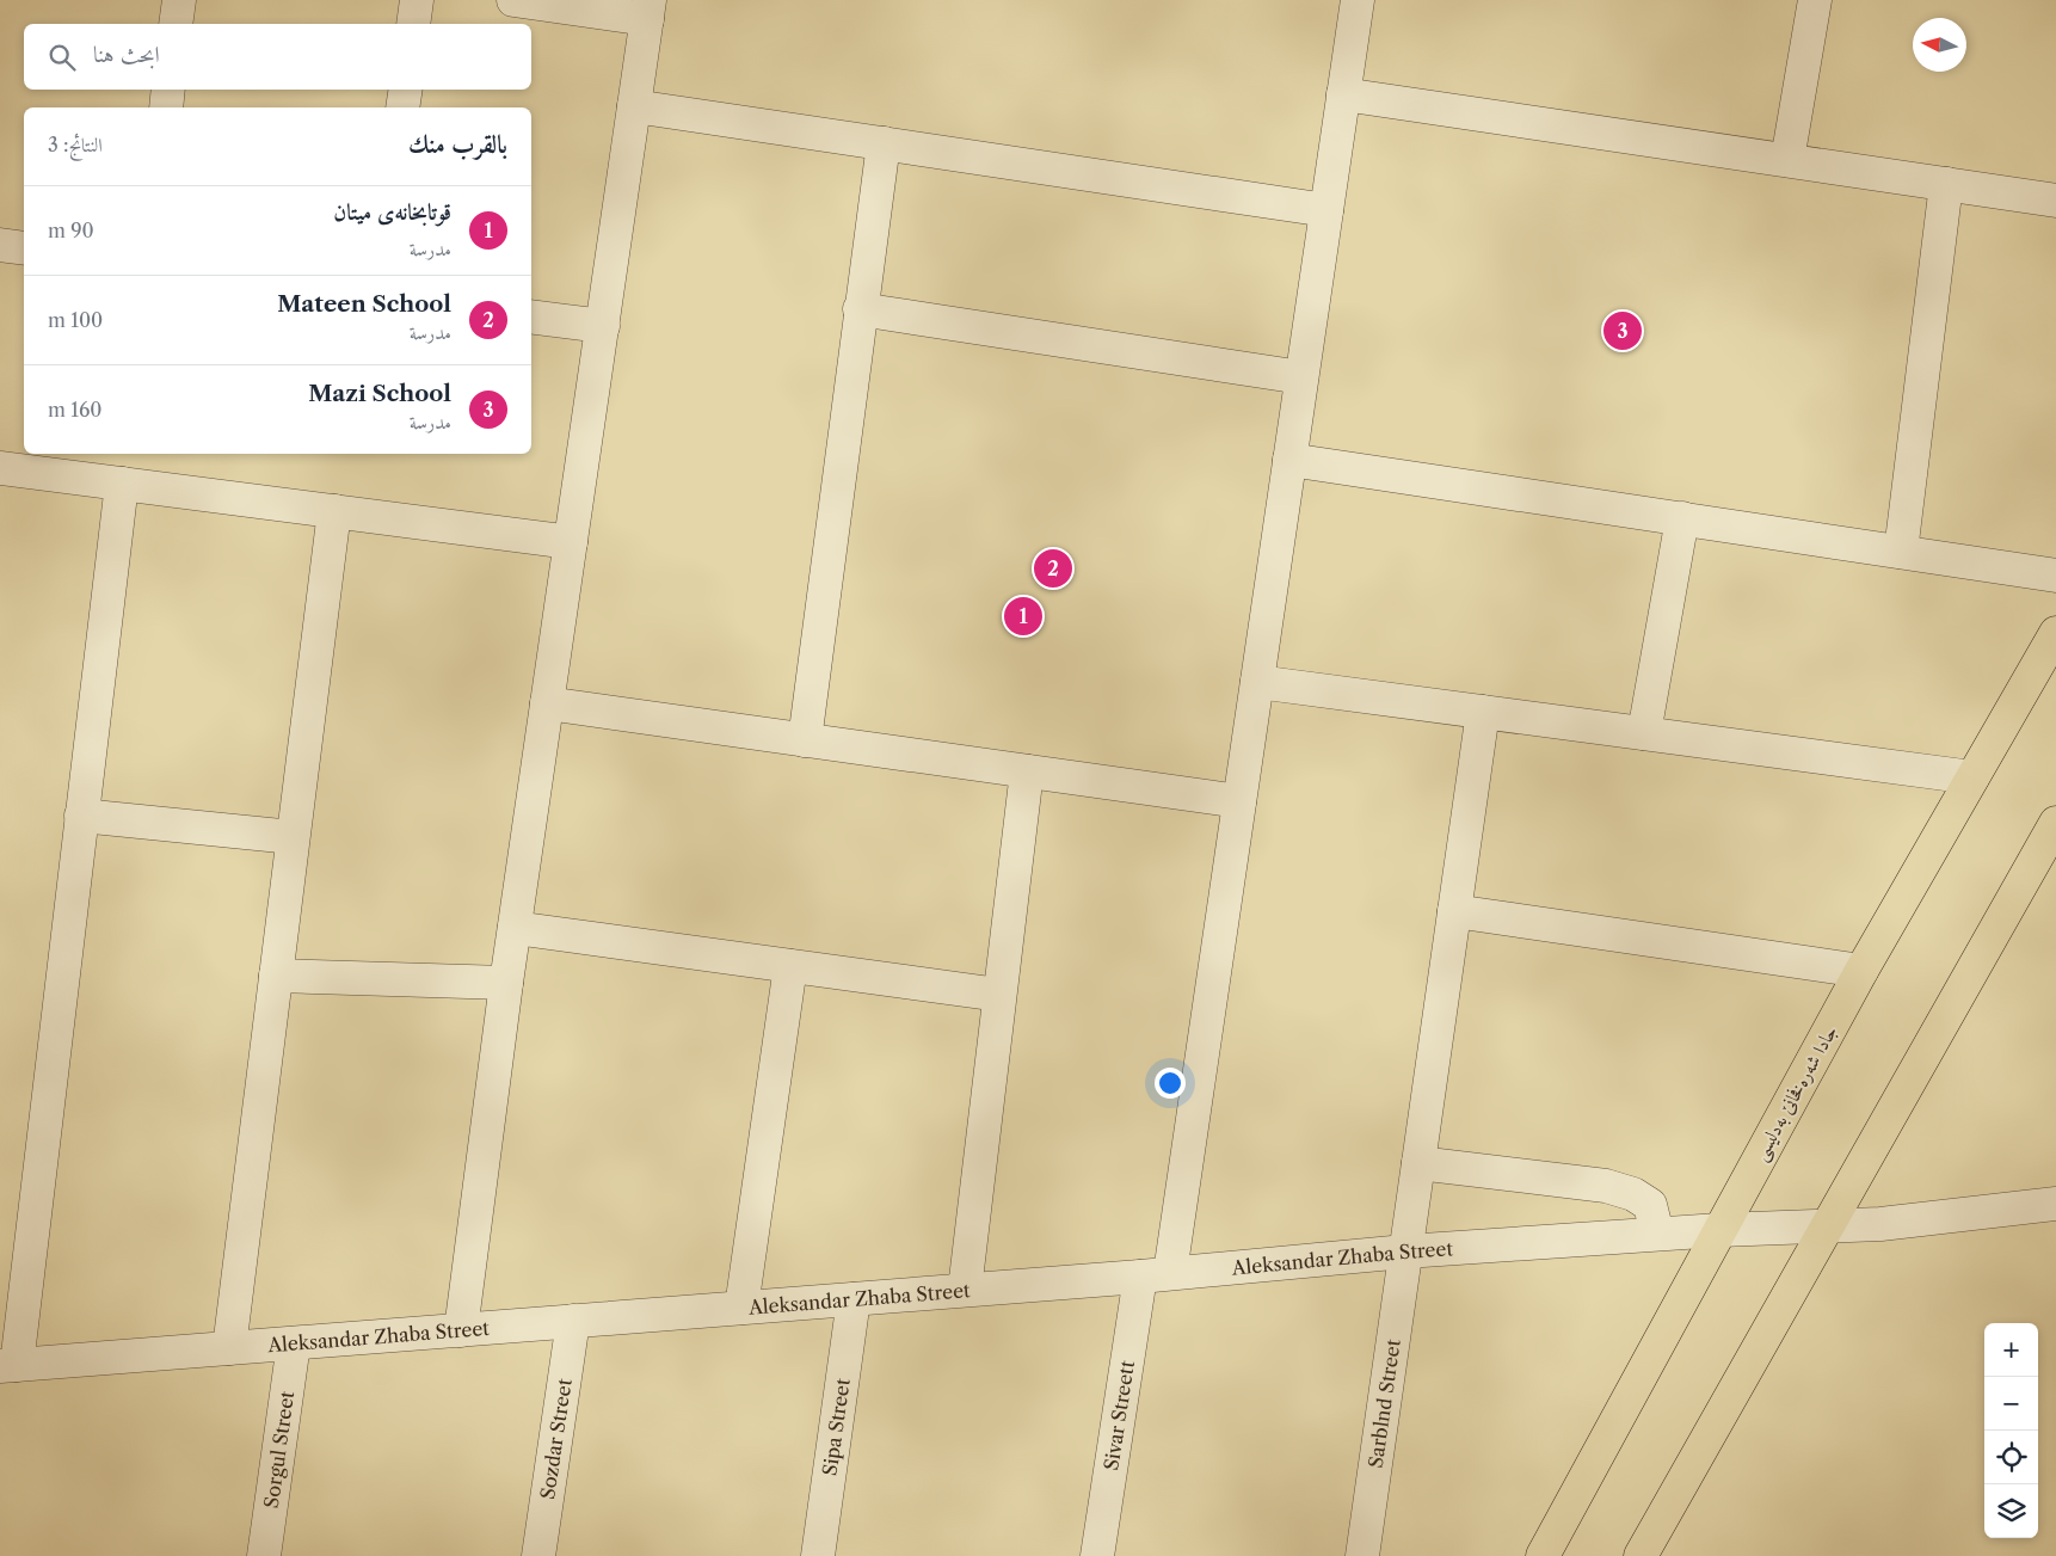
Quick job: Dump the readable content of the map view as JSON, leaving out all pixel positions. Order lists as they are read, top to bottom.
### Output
{
  "streets": {
    "main road": ["جادا شەرەفخانێ بەدلیسی"],
    "street": [
      "Aleksandar Zhaba Street",
      "Sarblnd Street",
      "Sivar Streett",
      "Sipa Street",
      "Sozdar Street",
      "Sorgul Street"
    ]
  },
  "crossings": [
    ["جادا شەرەفخانێ بەدلیسی", "Aleksandar Zhaba Street"],
    ["Aleksandar Zhaba Street", "Sarblnd Street"],
    ["Aleksandar Zhaba Street", "Sivar Streett"],
    ["Aleksandar Zhaba Street", "Sipa Street"],
    ["Aleksandar Zhaba Street", "Sozdar Street"],
    ["Aleksandar Zhaba Street", "Sorgul Street"]
  ],
  "north": "left",
  "page": {
    "search": "ابحث هنا",
    "heading": ["بالقرب منك", "النتائج: 3"],
    "list": [
      {
        "mark": "1",
        "name": "قوتابخانەی میتان",
        "note": "مدرسة",
        "value": "90 m"
      },
      {
        "mark": "2",
        "name": "Mateen School",
        "note": "مدرسة",
        "value": "100 m"
      },
      {
        "mark": "3",
        "name": "Mazi School",
        "note": "مدرسة",
        "value": "160 m"
      }
    ],
    "pins": ["3", "2", "1"],
    "map_buttons": ["+", "−"]
  }
}
